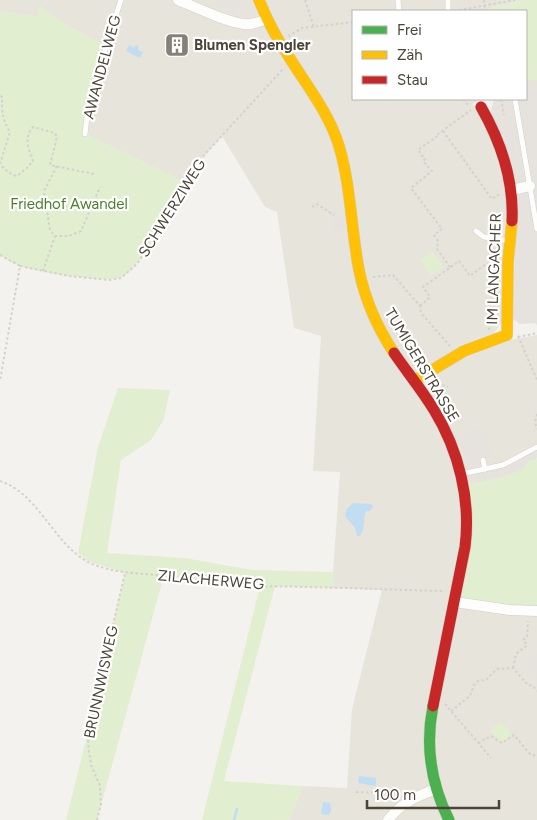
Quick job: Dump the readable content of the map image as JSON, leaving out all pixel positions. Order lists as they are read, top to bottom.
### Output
{
  "streets": {
    "street": ["IM LANGACHER", "TUMIGERSTRASSE"],
    "lane": ["AWANDELWEG"],
    "path": ["SCHWERZIWEG", "ZILACHERWEG", "BRUNNWISWEG"]
  },
  "crossings": [
    ["SCHWERZIWEG", "TUMIGERSTRASSE"],
    ["IM LANGACHER", "TUMIGERSTRASSE"],
    ["TUMIGERSTRASSE", "ZILACHERWEG"],
    ["ZILACHERWEG", "BRUNNWISWEG"]
  ],
  "parks": ["Friedhof Awandel"],
  "places": {
    "building": ["Blumen Spengler"]
  },
  "legend": ["Frei", "Zäh", "Stau"],
  "scale_bar": "100 m"
}
